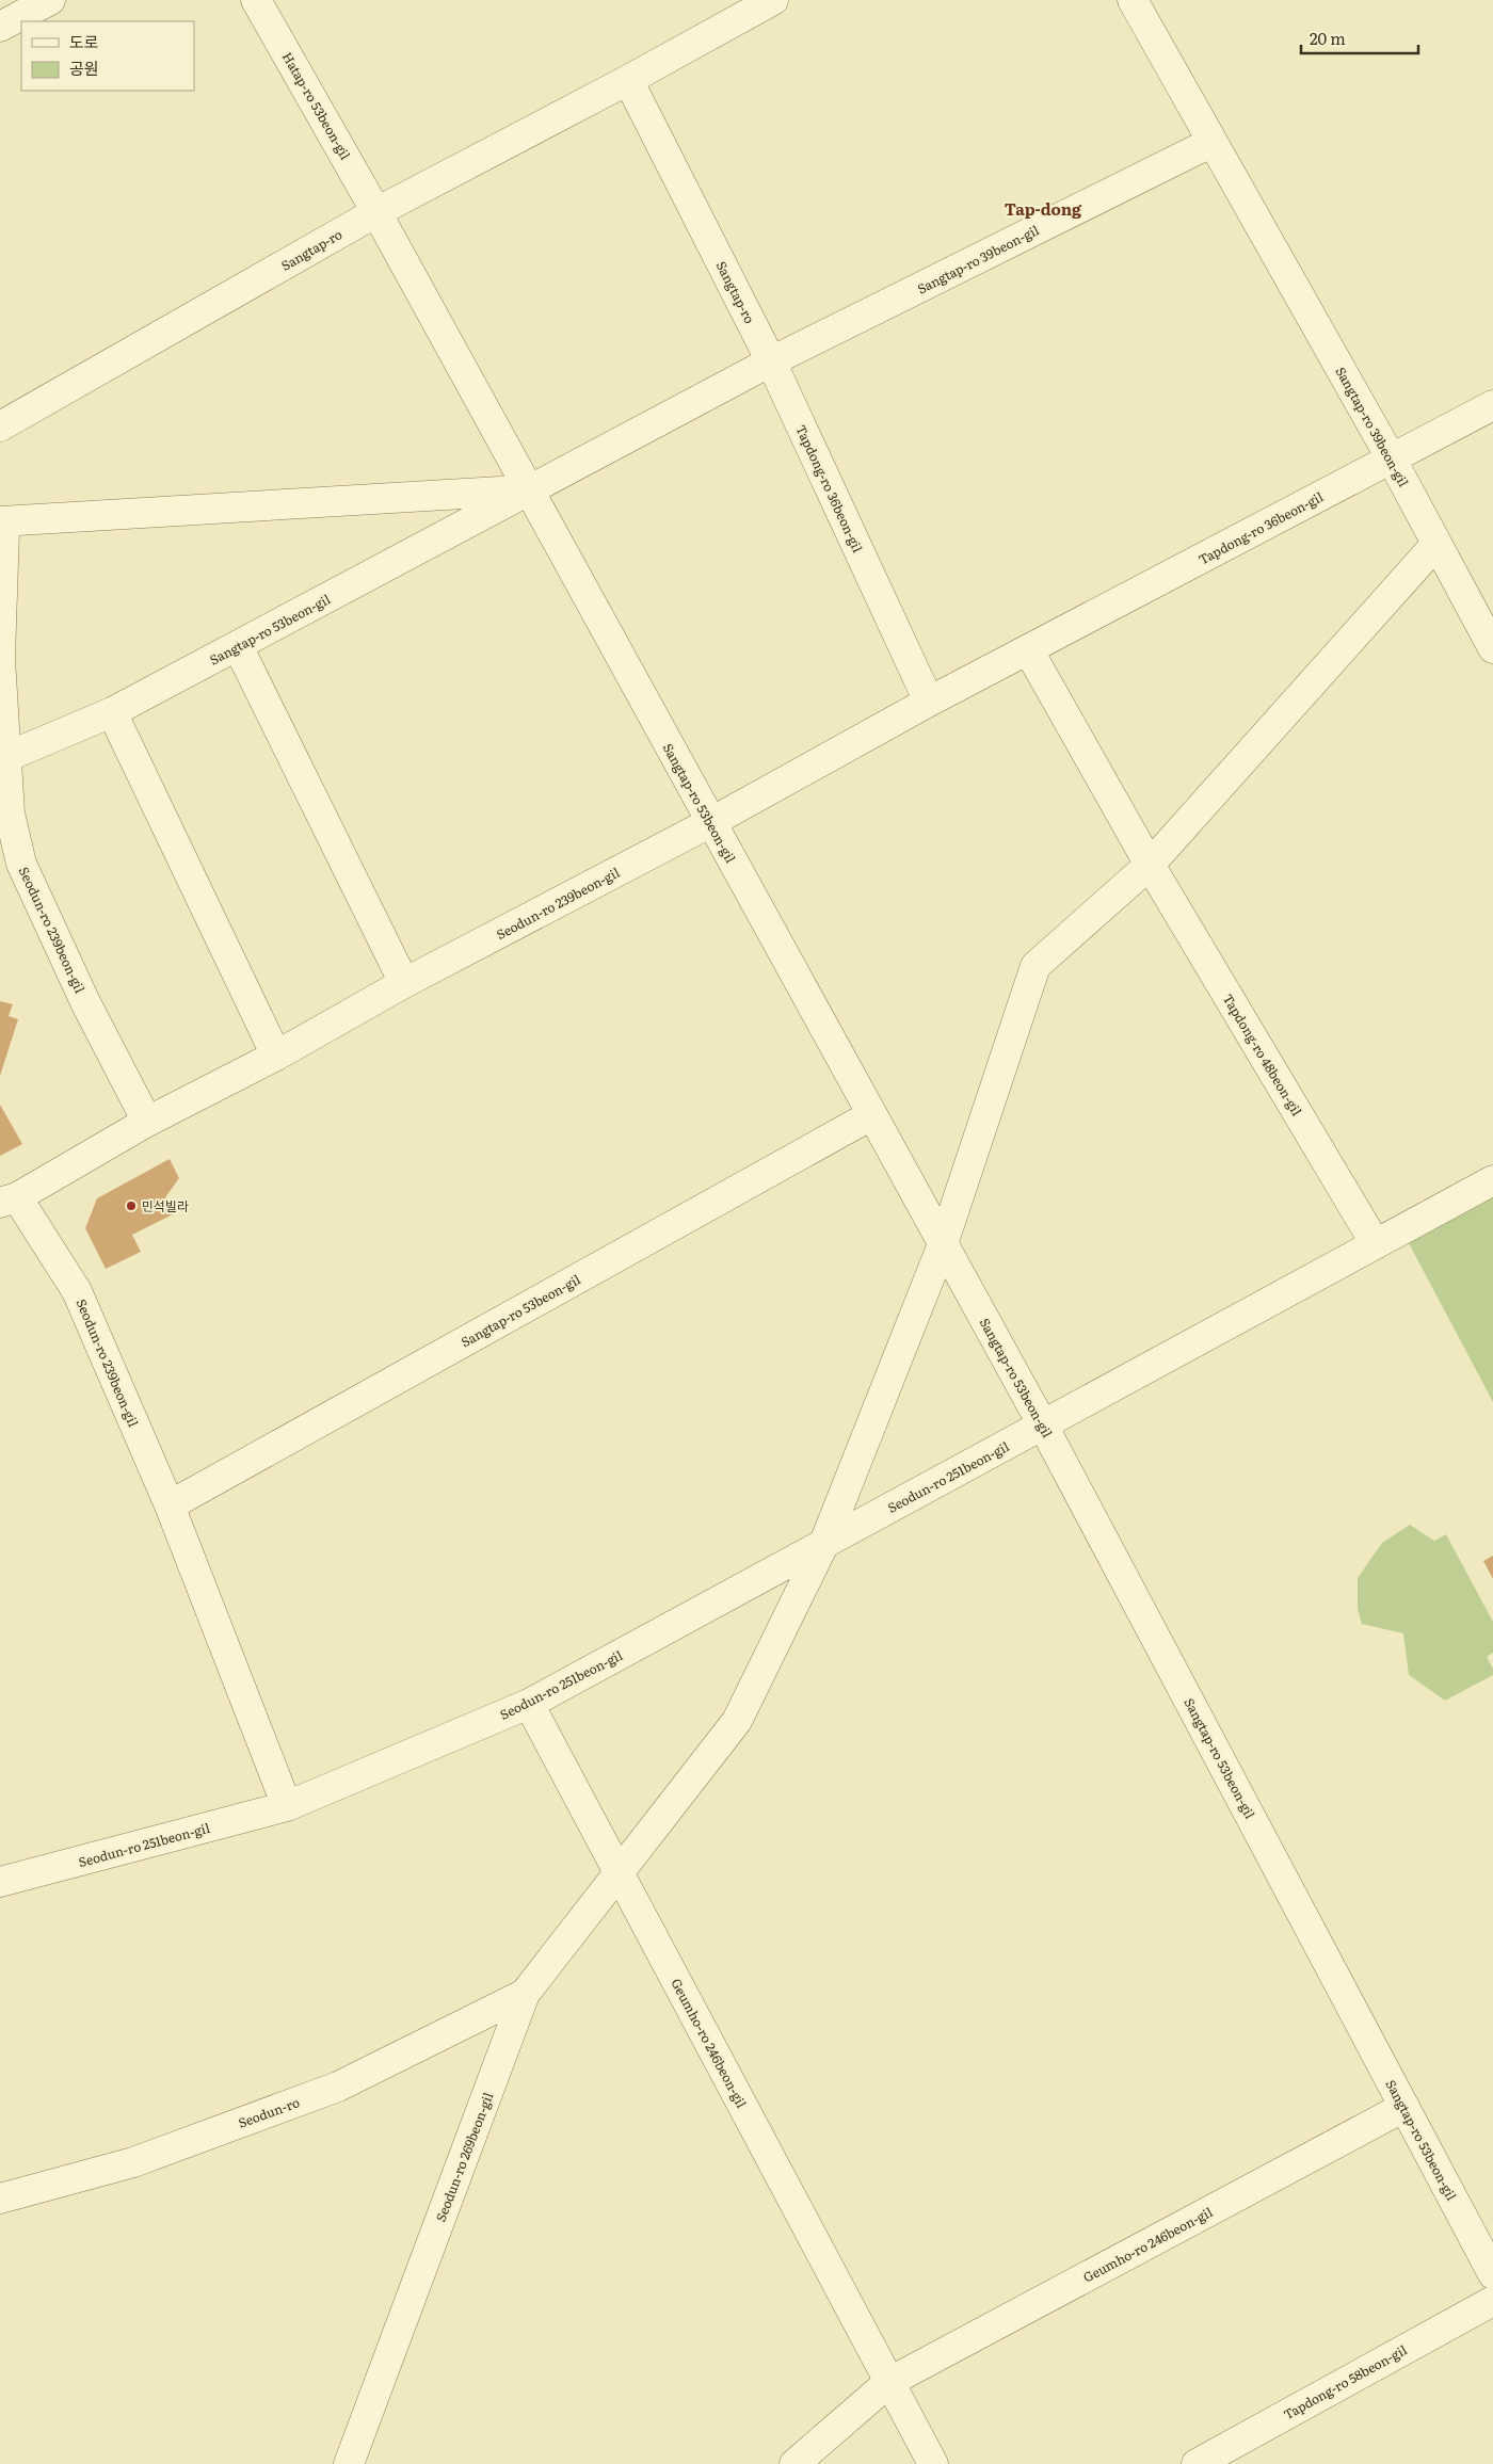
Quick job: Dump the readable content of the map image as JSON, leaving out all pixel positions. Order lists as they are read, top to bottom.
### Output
{
  "streets": {
    "street": [
      "Hatap-ro 53beon-gil",
      "Sangtap-ro",
      "Sangtap-ro 39beon-gil",
      "Tapdong-ro 36beon-gil",
      "Sangtap-ro 53beon-gil",
      "Seodun-ro 239beon-gil",
      "Tapdong-ro 48beon-gil",
      "Seodun-ro 251beon-gil",
      "Geumho-ro 246beon-gil",
      "Seodun-ro",
      "Seodun-ro 269beon-gil",
      "Tapdong-ro 58beon-gil"
    ]
  },
  "crossings": [
    ["Hatap-ro 53beon-gil", "Sangtap-ro"],
    ["Hatap-ro 53beon-gil", "Sangtap-ro 53beon-gil"],
    ["Sangtap-ro", "Sangtap-ro 39beon-gil"],
    ["Sangtap-ro", "Tapdong-ro 36beon-gil"],
    ["Sangtap-ro", "Sangtap-ro 53beon-gil"],
    ["Sangtap-ro 39beon-gil", "Tapdong-ro 36beon-gil"],
    ["Sangtap-ro 39beon-gil", "Sangtap-ro 53beon-gil"],
    ["Tapdong-ro 36beon-gil", "Sangtap-ro 53beon-gil"],
    ["Tapdong-ro 36beon-gil", "Seodun-ro 239beon-gil"],
    ["Sangtap-ro 53beon-gil", "Seodun-ro 239beon-gil"],
    ["Sangtap-ro 53beon-gil", "Seodun-ro 251beon-gil"],
    ["Sangtap-ro 53beon-gil", "Geumho-ro 246beon-gil"],
    ["Seodun-ro 251beon-gil", "Geumho-ro 246beon-gil"],
    ["Geumho-ro 246beon-gil", "Seodun-ro 269beon-gil"],
    ["Seodun-ro", "Seodun-ro 269beon-gil"]
  ],
  "districts": ["Tap-dong"],
  "places": ["민석빌라"],
  "legend": ["도로", "공원"],
  "scale_bar": "20 m"
}
